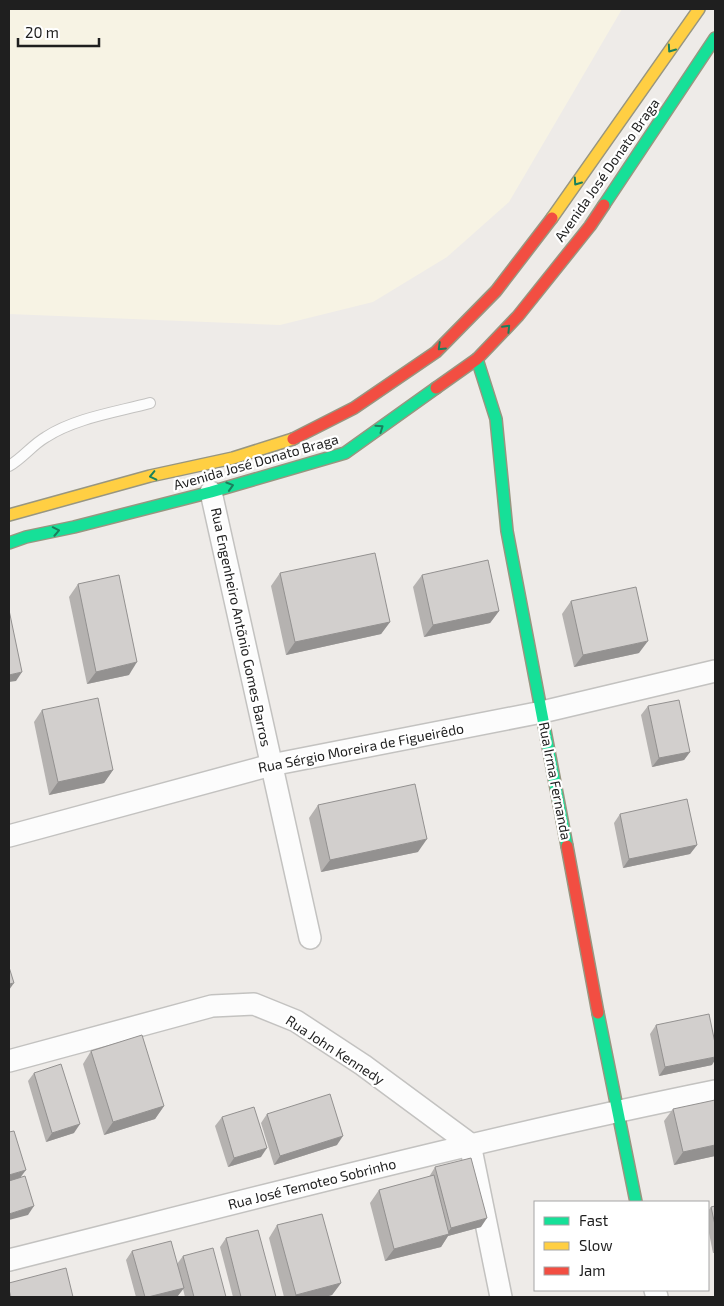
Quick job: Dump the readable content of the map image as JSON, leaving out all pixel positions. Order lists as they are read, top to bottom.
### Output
{
  "streets": {
    "main road": ["Avenida José Donato Braga", "Rua Irma Fernanda"],
    "street": [
      "Rua Engenheiro Antõnio Gomes Barros",
      "Rua Sérgio Moreira de Figueirêdo",
      "Rua John Kennedy",
      "Rua José Temoteo Sobrinho"
    ]
  },
  "crossings": [
    ["Avenida José Donato Braga", "Rua Engenheiro Antõnio Gomes Barros"],
    ["Avenida José Donato Braga", "Rua Irma Fernanda"],
    ["Rua Engenheiro Antõnio Gomes Barros", "Rua Sérgio Moreira de Figueirêdo"],
    ["Rua Sérgio Moreira de Figueirêdo", "Rua Irma Fernanda"],
    ["Rua Irma Fernanda", "Rua José Temoteo Sobrinho"],
    ["Rua John Kennedy", "Rua José Temoteo Sobrinho"]
  ],
  "legend": ["Fast", "Slow", "Jam"],
  "scale_bar": "20 m"
}
